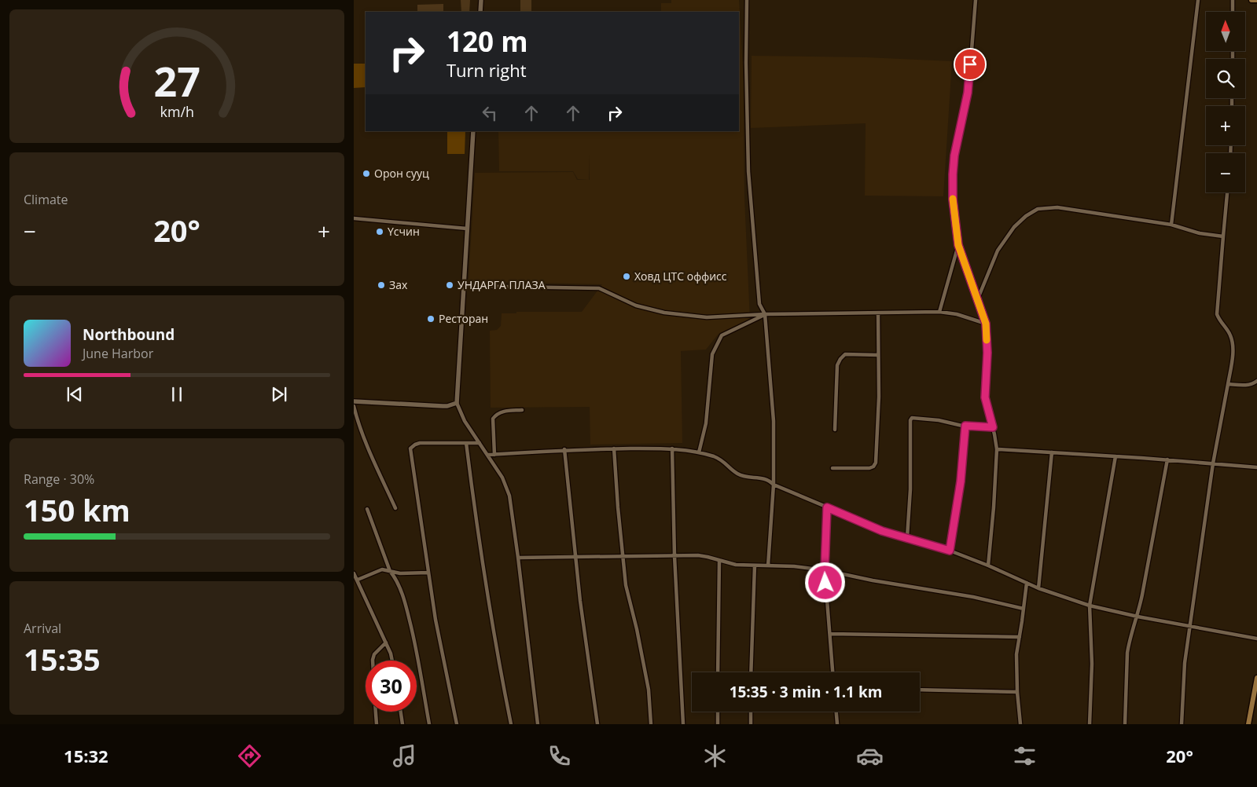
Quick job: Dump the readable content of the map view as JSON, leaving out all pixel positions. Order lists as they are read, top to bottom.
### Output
{
  "places": [
    "Орон сууц",
    "Үсчин",
    "Ховд ЦТС оффисс",
    "Зах",
    "УНДАРГА ПЛАЗА",
    "Ресторан"
  ],
  "north": "top",
  "page": {
    "map_buttons": ["+", "−"],
    "turn": ["120 m", "Turn right"],
    "tile": [
      "Climate",
      ["Range · 30%", "150 km"],
      ["Arrival", "15:35"]
    ],
    "heat": ["−", "20°", "+"],
    "song": ["Northbound", "June Harbor"],
    "limit": "30",
    "trip": "15:35 · 3 min · 1.1 km",
    "tabs": ["15:32", "20°"],
    "gauge": ["27", "km/h"]
  }
}
